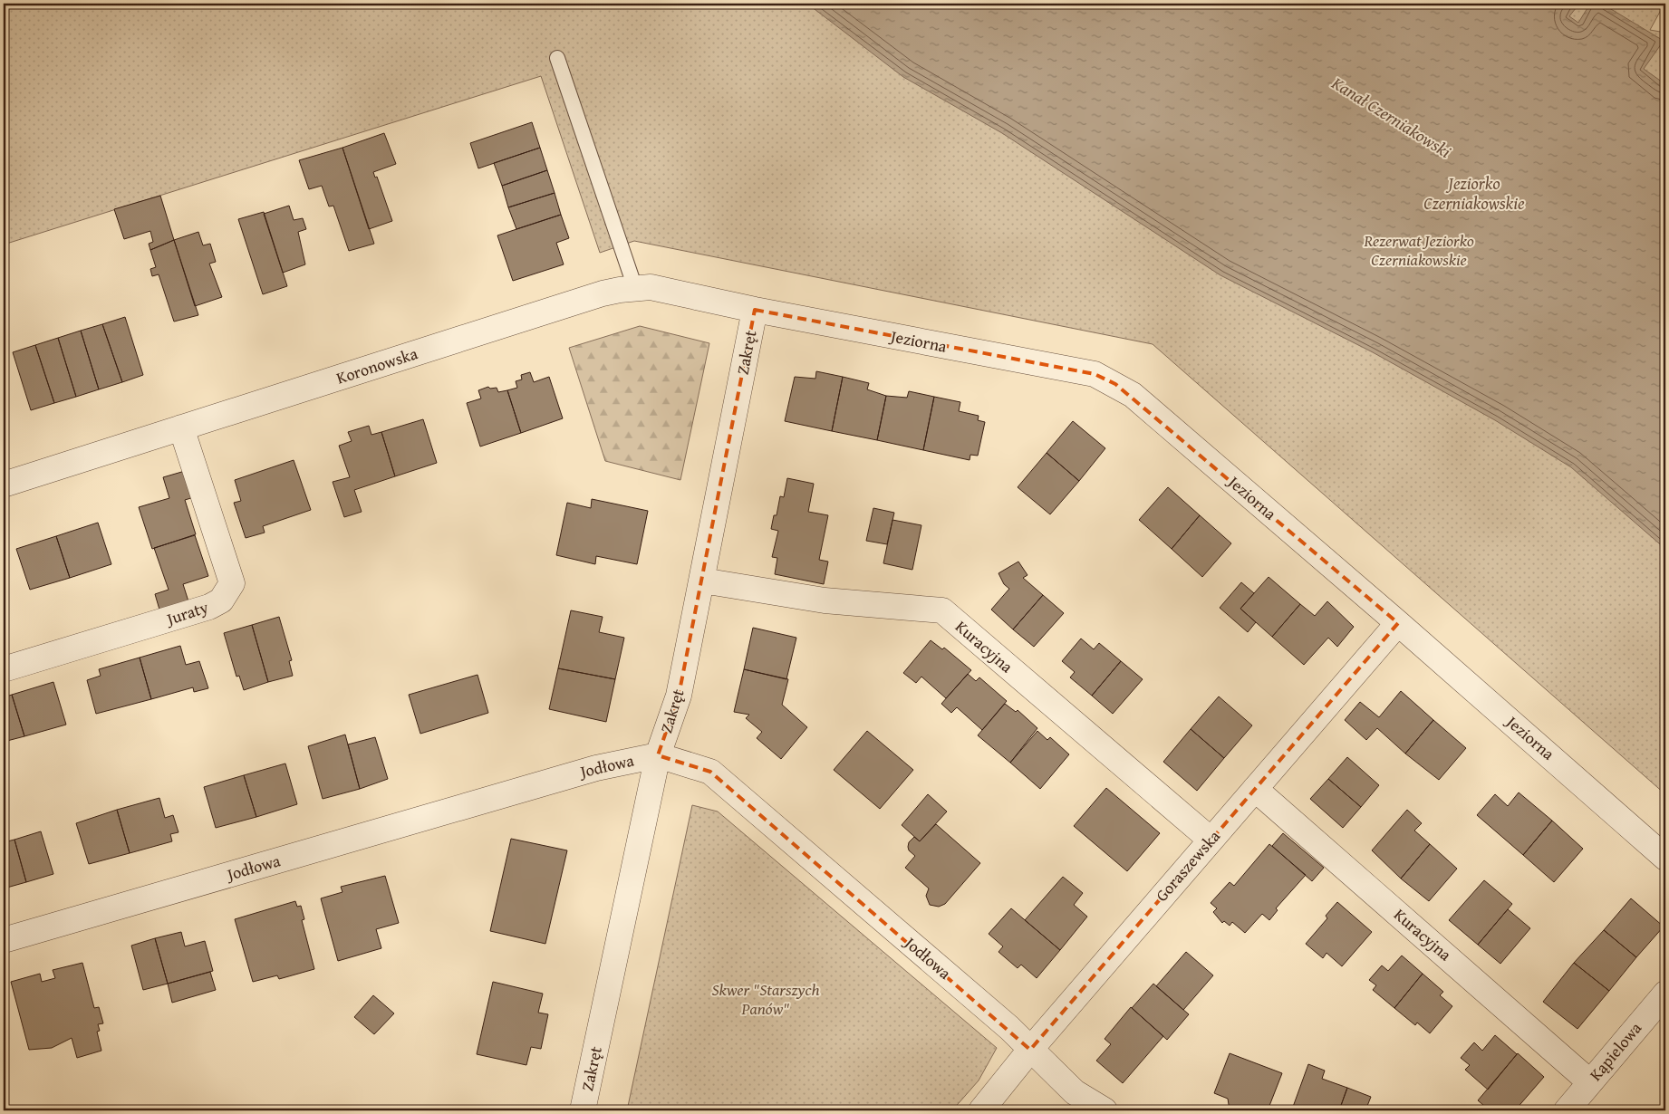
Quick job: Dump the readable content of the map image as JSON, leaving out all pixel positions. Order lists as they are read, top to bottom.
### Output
{
  "streets": {
    "street": [
      "Jeziorna",
      "Zakręt",
      "Koronowska",
      "Juraty",
      "Kuracyjna",
      "Jodłowa",
      "Goraszewska",
      "Kąpielowa"
    ]
  },
  "crossings": [
    ["Jeziorna", "Zakręt"],
    ["Jeziorna", "Koronowska"],
    ["Jeziorna", "Goraszewska"],
    ["Zakręt", "Koronowska"],
    ["Zakręt", "Kuracyjna"],
    ["Zakręt", "Jodłowa"],
    ["Koronowska", "Juraty"],
    ["Kuracyjna", "Goraszewska"],
    ["Kuracyjna", "Kąpielowa"],
    ["Jodłowa", "Goraszewska"]
  ],
  "water": ["Kanał Czerniakowski", "Jeziorko Czerniakowskie"],
  "parks": ["Rezerwat Jeziorko Czerniakowskie", "Skwer \"Starszych Panów\""]
}
